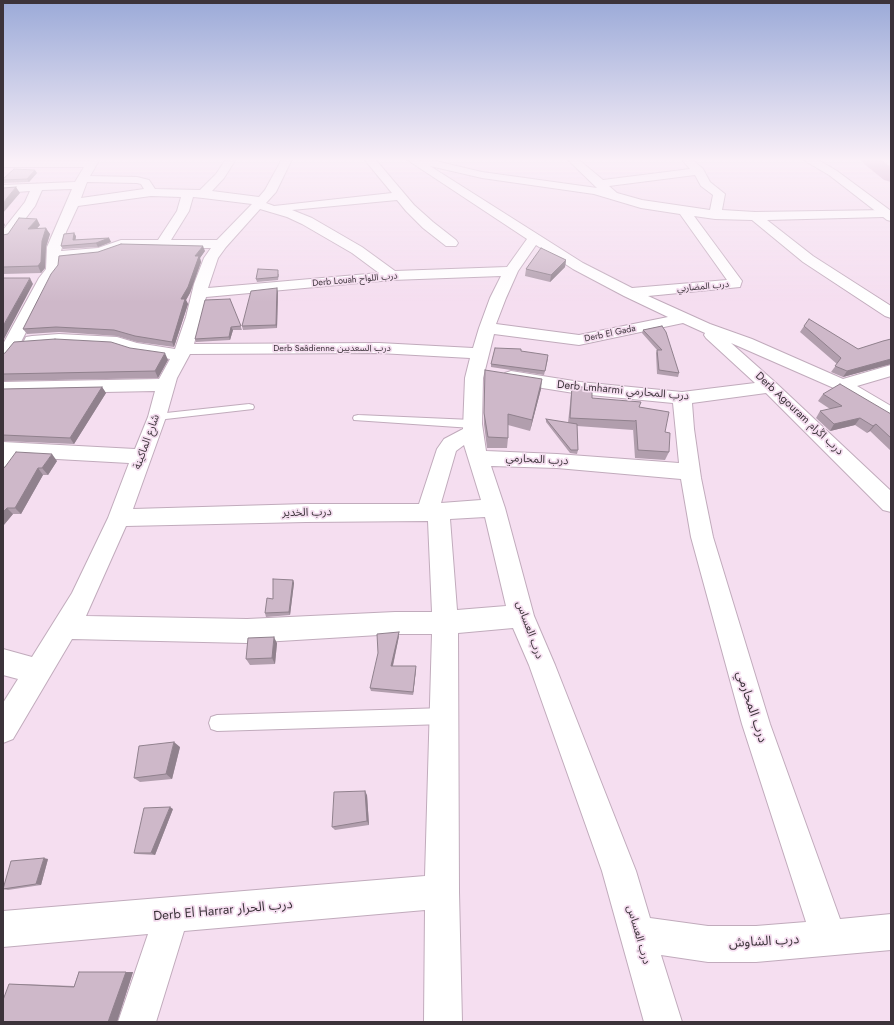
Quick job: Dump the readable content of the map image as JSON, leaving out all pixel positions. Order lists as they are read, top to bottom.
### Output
{
  "streets": {
    "street": [
      "Derb Louah درب اللواح",
      "درب المضاربي",
      "Derb El Gada",
      "Derb Saâdienne درب السعديين",
      "Derb Lmharmi درب المحارمي",
      "Derb Agouram درب اڭرام",
      "شارع الماكينة",
      "درب المحارمي",
      "درب الخدير",
      "درب العساس",
      "Derb El Harrar درب الحرار",
      "درب الشاوش"
    ]
  },
  "crossings": [
    ["Derb Louah درب اللواح", "شارع الماكينة"],
    ["Derb Louah درب اللواح", "درب العساس"],
    ["Derb El Gada", "درب العساس"],
    ["Derb Saâdienne درب السعديين", "Derb Lmharmi درب المحارمي"],
    ["Derb Saâdienne درب السعديين", "شارع الماكينة"],
    ["Derb Saâdienne درب السعديين", "درب العساس"],
    ["Derb Lmharmi درب المحارمي", "Derb Agouram درب اڭرام"],
    ["Derb Lmharmi درب المحارمي", "درب المحارمي"],
    ["Derb Lmharmi درب المحارمي", "درب العساس"],
    ["شارع الماكينة", "درب الخدير"],
    ["درب المحارمي", "درب العساس"],
    ["درب المحارمي", "درب الشاوش"],
    ["درب الخدير", "درب العساس"],
    ["درب العساس", "درب الشاوش"]
  ]
}
